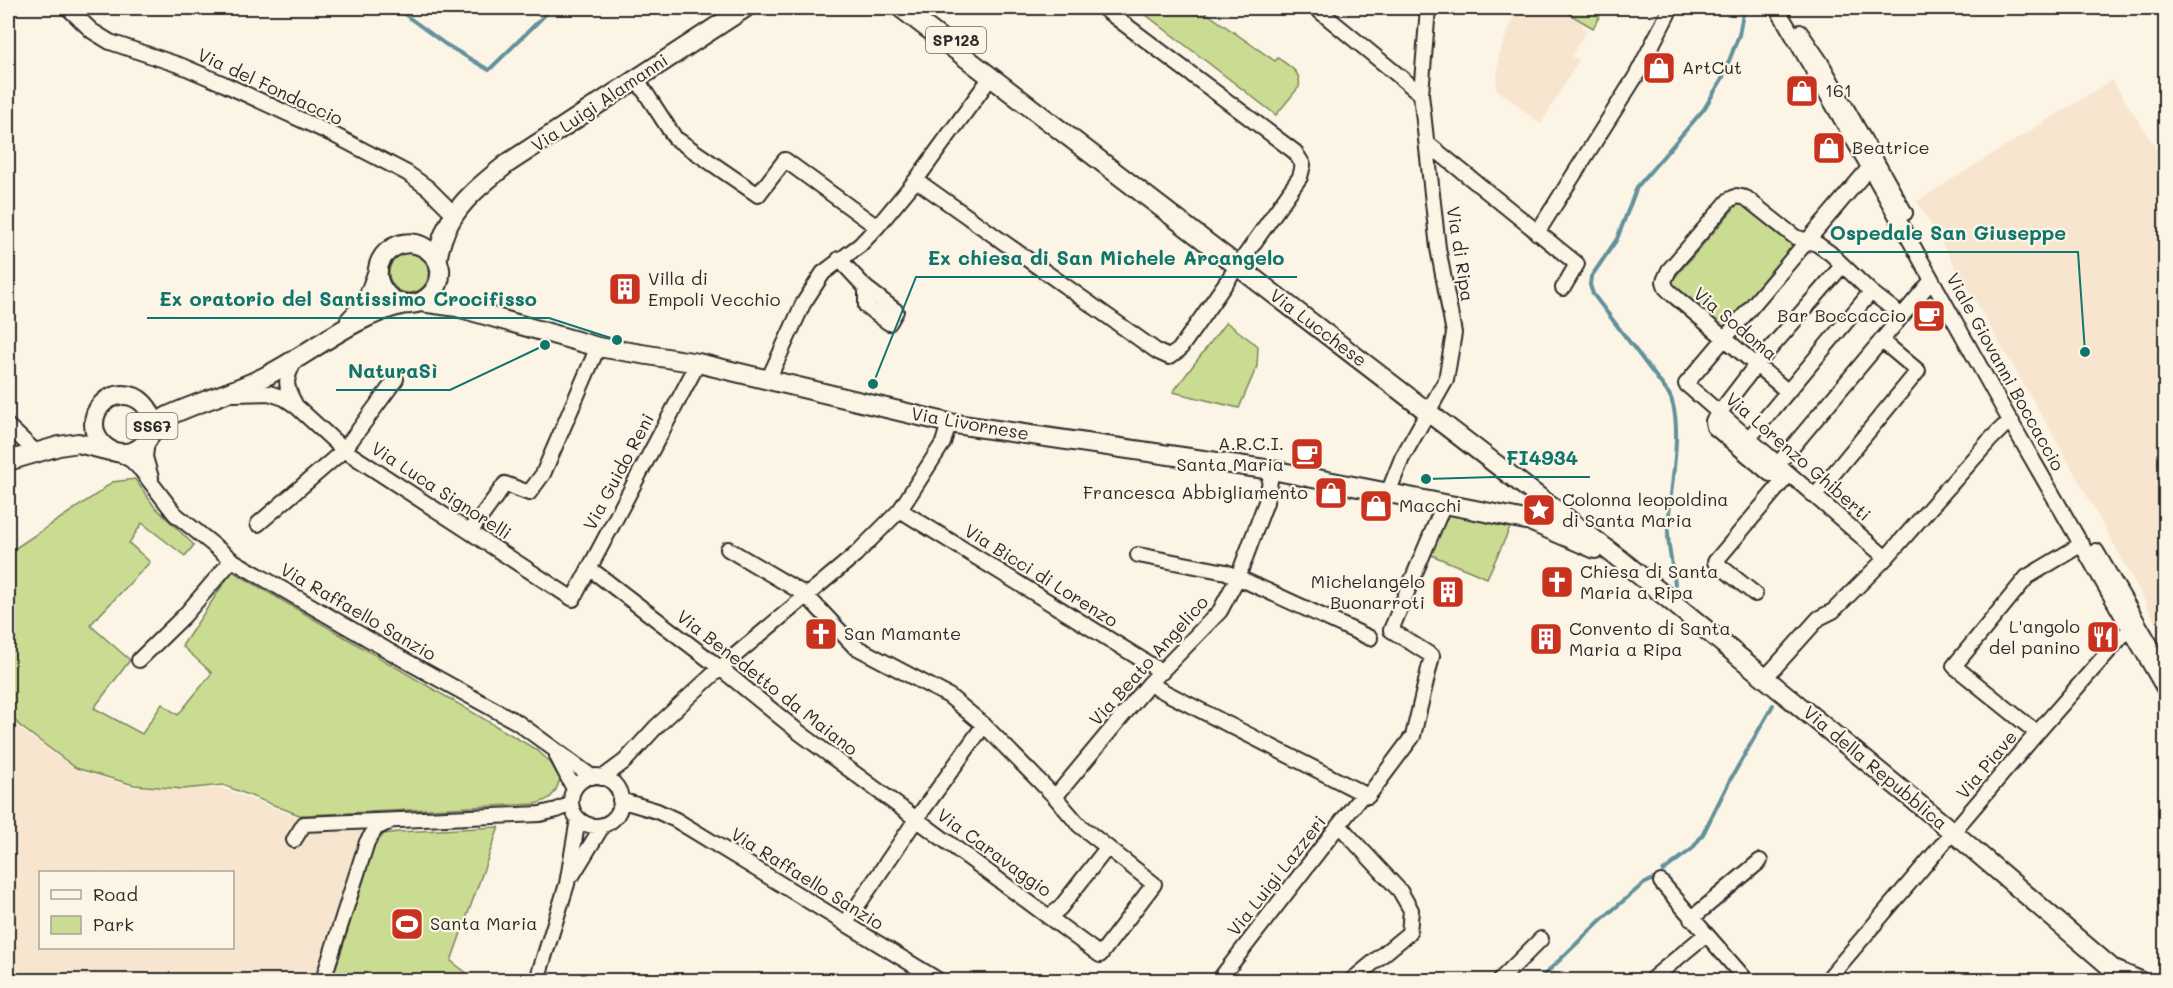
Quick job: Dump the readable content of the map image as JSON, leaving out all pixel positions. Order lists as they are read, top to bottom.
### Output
{
  "streets": {
    "main road": [
      "SP128",
      "Via Luigi Alamanni",
      "Via Lucchese",
      "Via Livornese",
      "SS67",
      "Via della Repubblica"
    ],
    "street": [
      "Via del Fondaccio",
      "Via di Ripa",
      "Via Sodoma",
      "Viale Giovanni Boccaccio",
      "Via Lorenzo Ghiberti",
      "Via Guido Reni",
      "Via Luca Signorelli",
      "Via Bicci di Lorenzo",
      "Via Raffaello Sanzio",
      "Via Beato Angelico",
      "Via Benedetto da Maiano",
      "Via Piave",
      "Via Caravaggio",
      "Via Luigi Lazzeri"
    ]
  },
  "crossings": [
    ["SP128", "Via Lucchese"],
    ["Via del Fondaccio", "Via Luigi Alamanni"],
    ["Via Luigi Alamanni", "Via Livornese"],
    ["Via di Ripa", "Via Lucchese"],
    ["Via di Ripa", "Via Livornese"],
    ["Via Sodoma", "Via Lorenzo Ghiberti"],
    ["Via Lucchese", "Via Livornese"],
    ["Via Lucchese", "Via della Repubblica"],
    ["Viale Giovanni Boccaccio", "Via Piave"],
    ["Via Livornese", "SS67"],
    ["Via Livornese", "Via Guido Reni"],
    ["Via Livornese", "Via Raffaello Sanzio"],
    ["Via Livornese", "Via Beato Angelico"],
    ["Via Livornese", "Via della Repubblica"],
    ["Via Livornese", "Via Luigi Lazzeri"],
    ["SS67", "Via Raffaello Sanzio"],
    ["Via Guido Reni", "Via Luca Signorelli"],
    ["Via Bicci di Lorenzo", "Via Beato Angelico"],
    ["Via Benedetto da Maiano", "Via Caravaggio"],
    ["Via Piave", "Via della Repubblica"]
  ],
  "places": {
    "shop": [
      "ArtCut",
      "161",
      "Beatrice",
      "Francesca Abbigliamento",
      "Macchi"
    ],
    "building": ["Villa di Empoli Vecchio", "Michelangelo Buonarroti", "Convento di Santa Maria a Ripa"],
    "cafe": ["Bar Boccaccio", "A.R.C.I. Santa Maria"],
    "other": [
      "Ex oratorio del Santissimo Crocifisso",
      "NaturaSì",
      "Ospedale San Giuseppe",
      "Ex chiesa di San Michele Arcangelo",
      "FI4934"
    ],
    "place": ["Colonna leopoldina di Santa Maria"],
    "church": ["Chiesa di Santa Maria a Ripa", "San Mamante"],
    "restaurant": ["L'angolo del panino"],
    "sports": ["Santa Maria"]
  },
  "legend": ["Road", "Park"]
}
